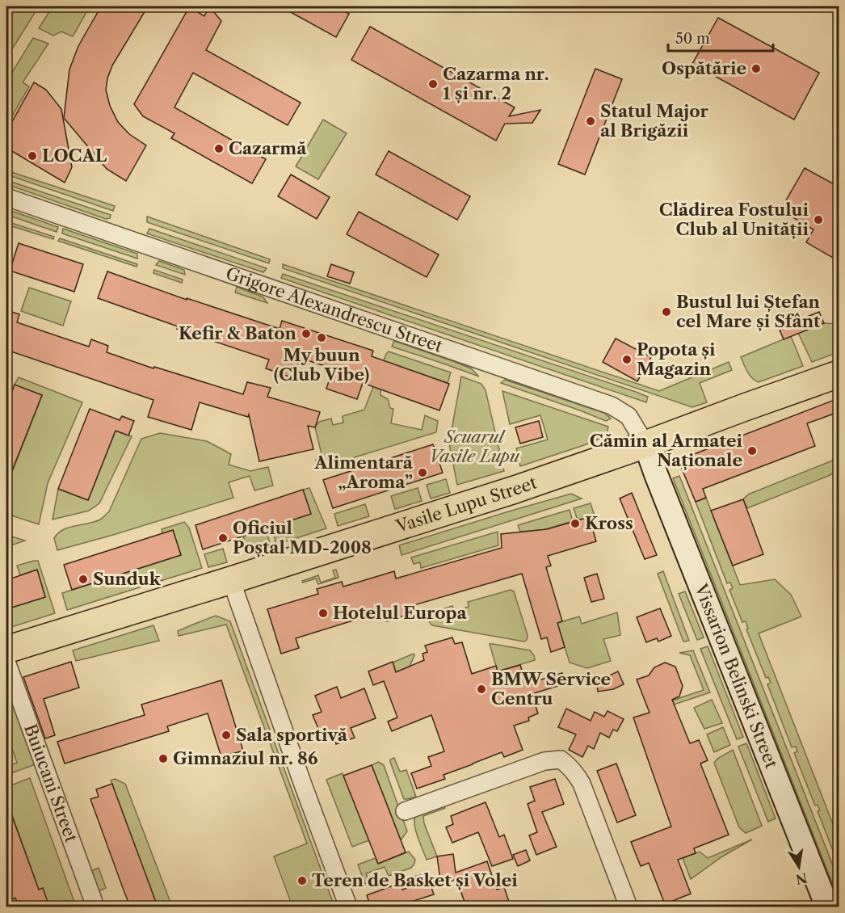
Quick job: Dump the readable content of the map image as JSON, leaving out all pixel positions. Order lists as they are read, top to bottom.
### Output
{
  "streets": {
    "main road": ["Vasile Lupu Street", "Vissarion Belinski Street"],
    "street": ["Grigore Alexandrescu Street", "Buiucani Street"]
  },
  "crossings": [
    ["Grigore Alexandrescu Street", "Vasile Lupu Street"],
    ["Grigore Alexandrescu Street", "Vissarion Belinski Street"],
    ["Vasile Lupu Street", "Vissarion Belinski Street"]
  ],
  "parks": ["Scuarul Vasile Lupu"],
  "places": [
    "Ospătărie",
    "Cazarma nr. 1 și nr. 2",
    "Statul Major al Brigăzii",
    "Cazarmă",
    "LOCAL",
    "Clădirea Fostului Club al Unității",
    "Bustul lui Ștefan cel Mare și Sfânt",
    "Kefir & Baton",
    "My buun (Club Vibe)",
    "Popota și Magazin",
    "Cămin al Armatei Naționale",
    "Alimentară „Aroma”",
    "Kross",
    "Oficiul Poștal MD-2008",
    "Sunduk",
    "Hotelul Europa",
    "BMW Service Centru",
    "Sala sportivă",
    "Gimnaziul nr. 86",
    "Teren de Basket și Volei"
  ],
  "scale_bar": "50 m",
  "north": "bottom"
}
